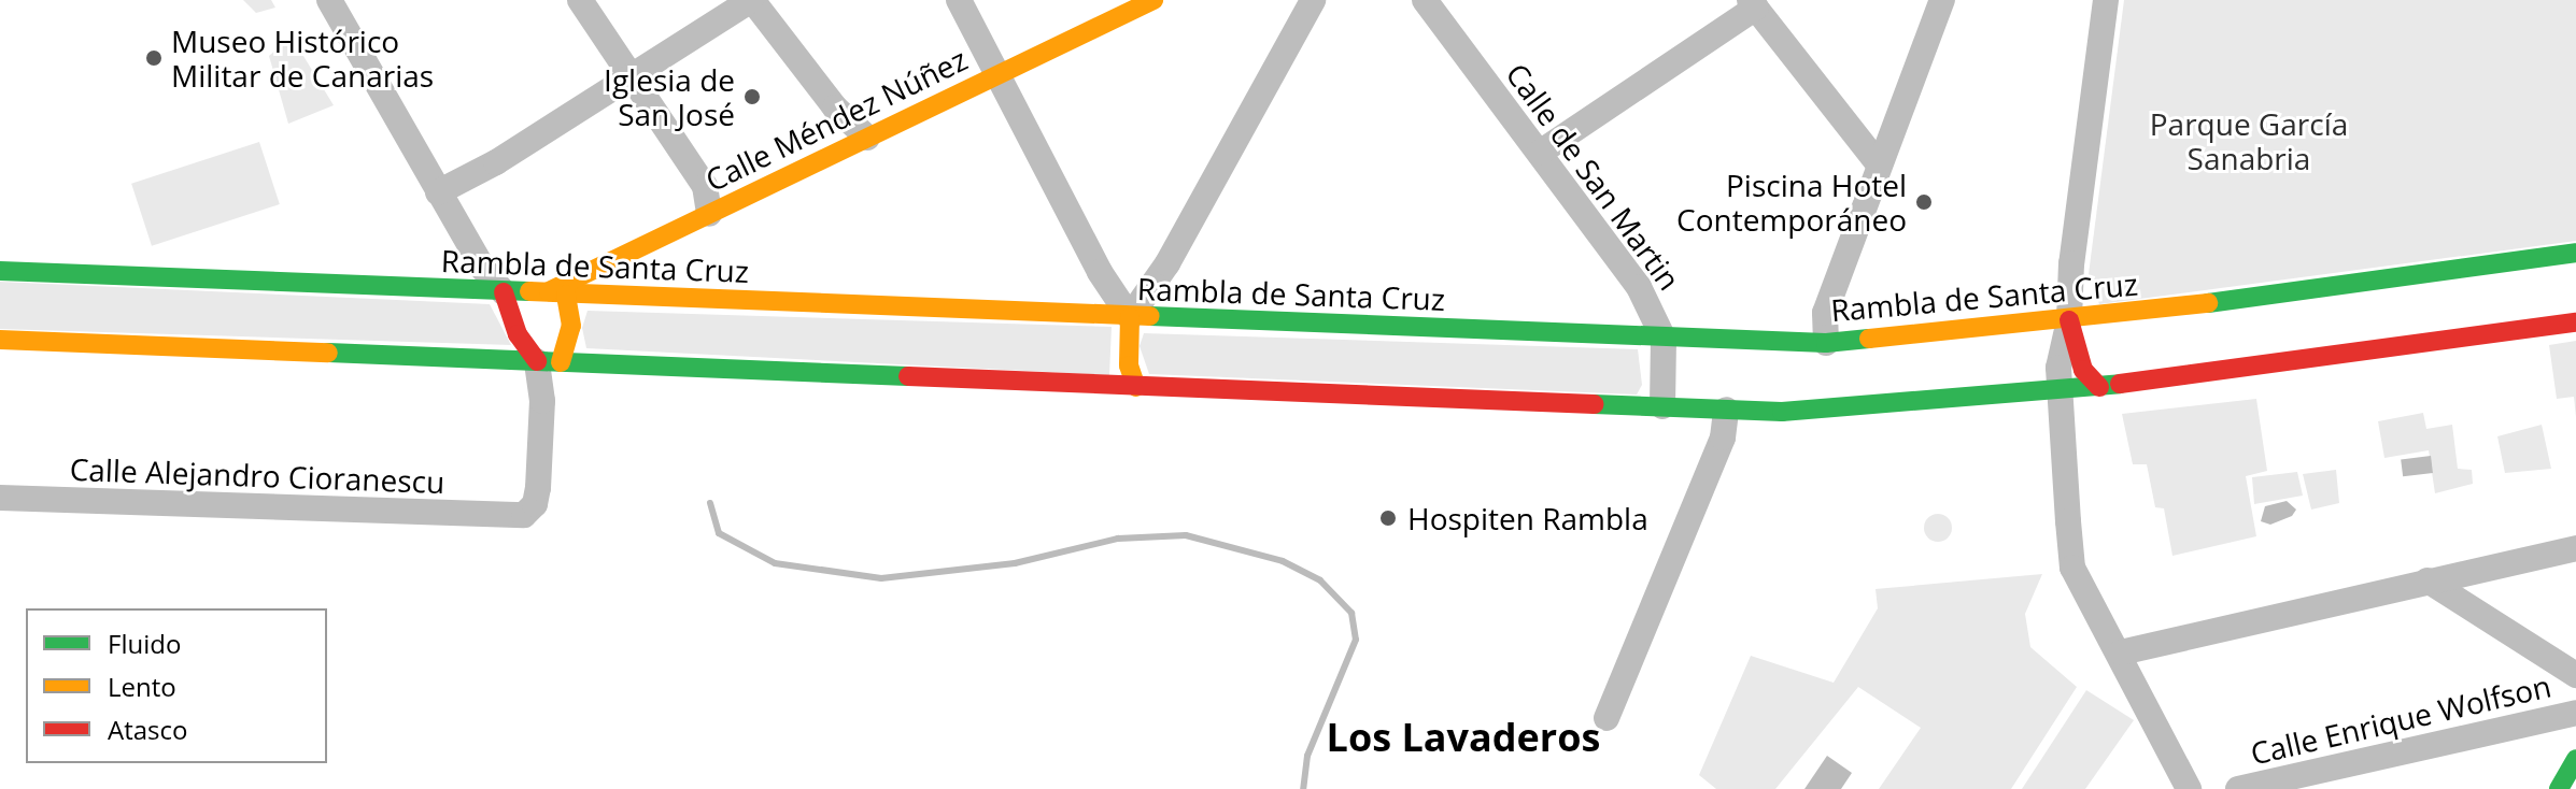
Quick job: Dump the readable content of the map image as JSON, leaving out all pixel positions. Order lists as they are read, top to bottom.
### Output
{
  "streets": {
    "main road": ["Calle Méndez Núñez", "Rambla de Santa Cruz"],
    "street": ["Calle de San Martin", "Calle Alejandro Cioranescu", "Calle Enrique Wolfson"]
  },
  "crossings": [
    ["Calle Méndez Núñez", "Rambla de Santa Cruz"],
    ["Calle de San Martin", "Rambla de Santa Cruz"]
  ],
  "districts": ["Los Lavaderos"],
  "parks": ["Parque García Sanabria"],
  "places": [
    "Museo Histórico Militar de Canarias",
    "Iglesia de San José",
    "Piscina Hotel Contemporáneo",
    "Hospiten Rambla"
  ],
  "legend": ["Fluido", "Lento", "Atasco"]
}
